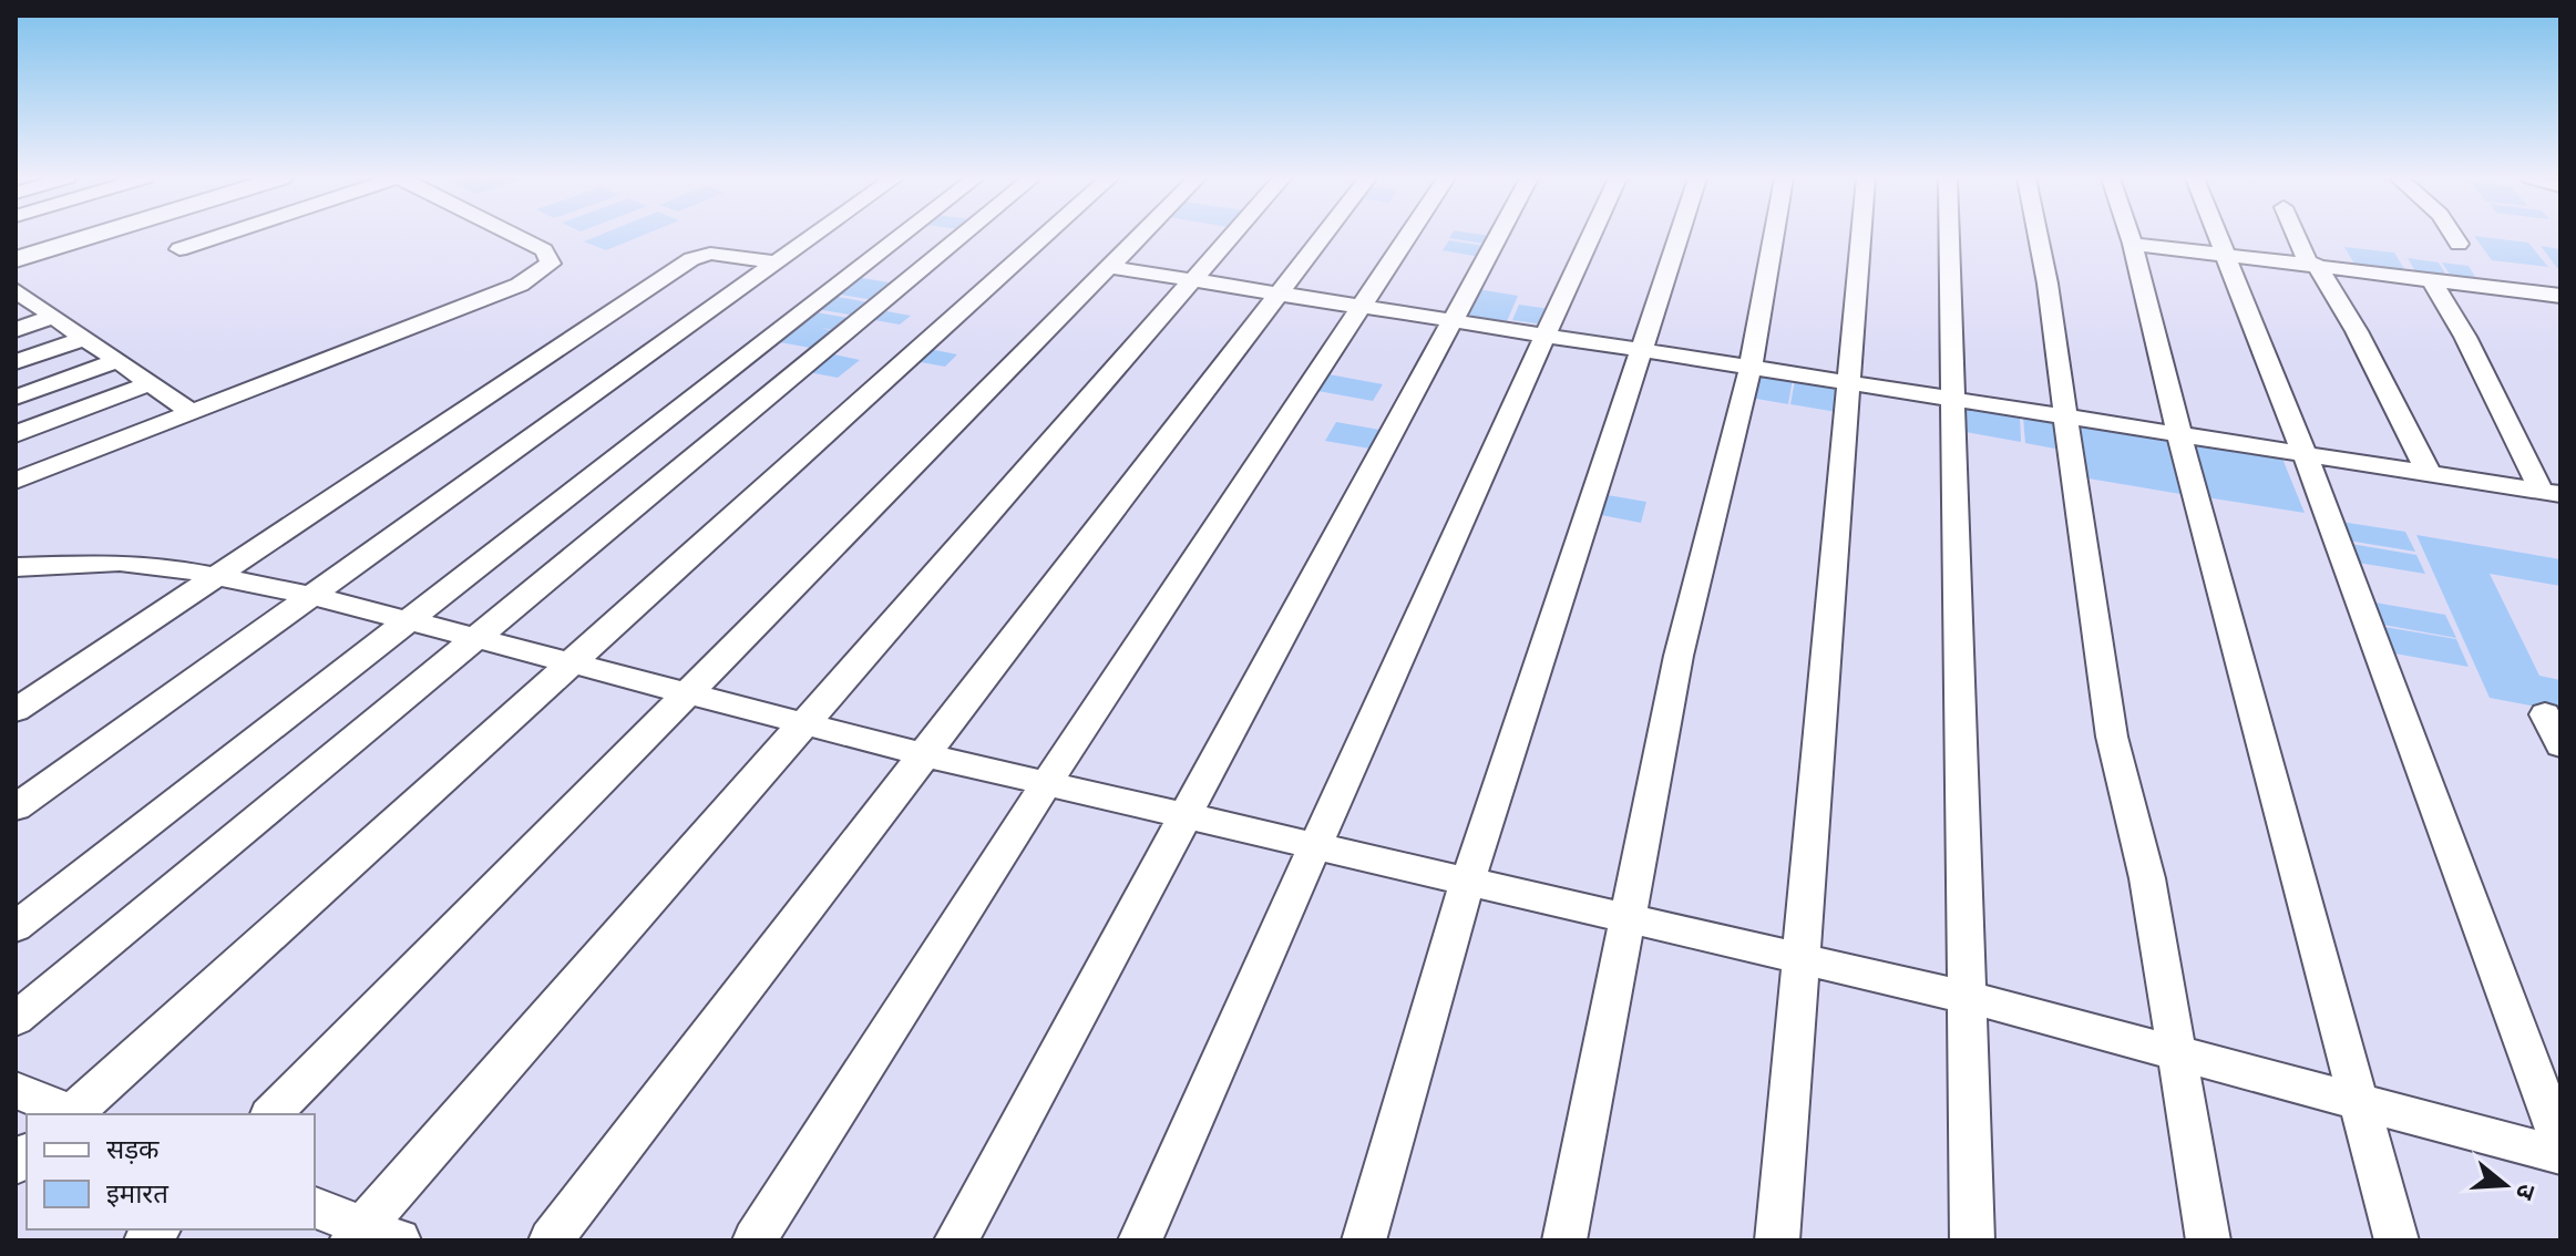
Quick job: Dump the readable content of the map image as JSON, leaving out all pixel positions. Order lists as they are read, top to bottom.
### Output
{
  "legend": ["सड़क", "इमारत"],
  "north": "right"
}
